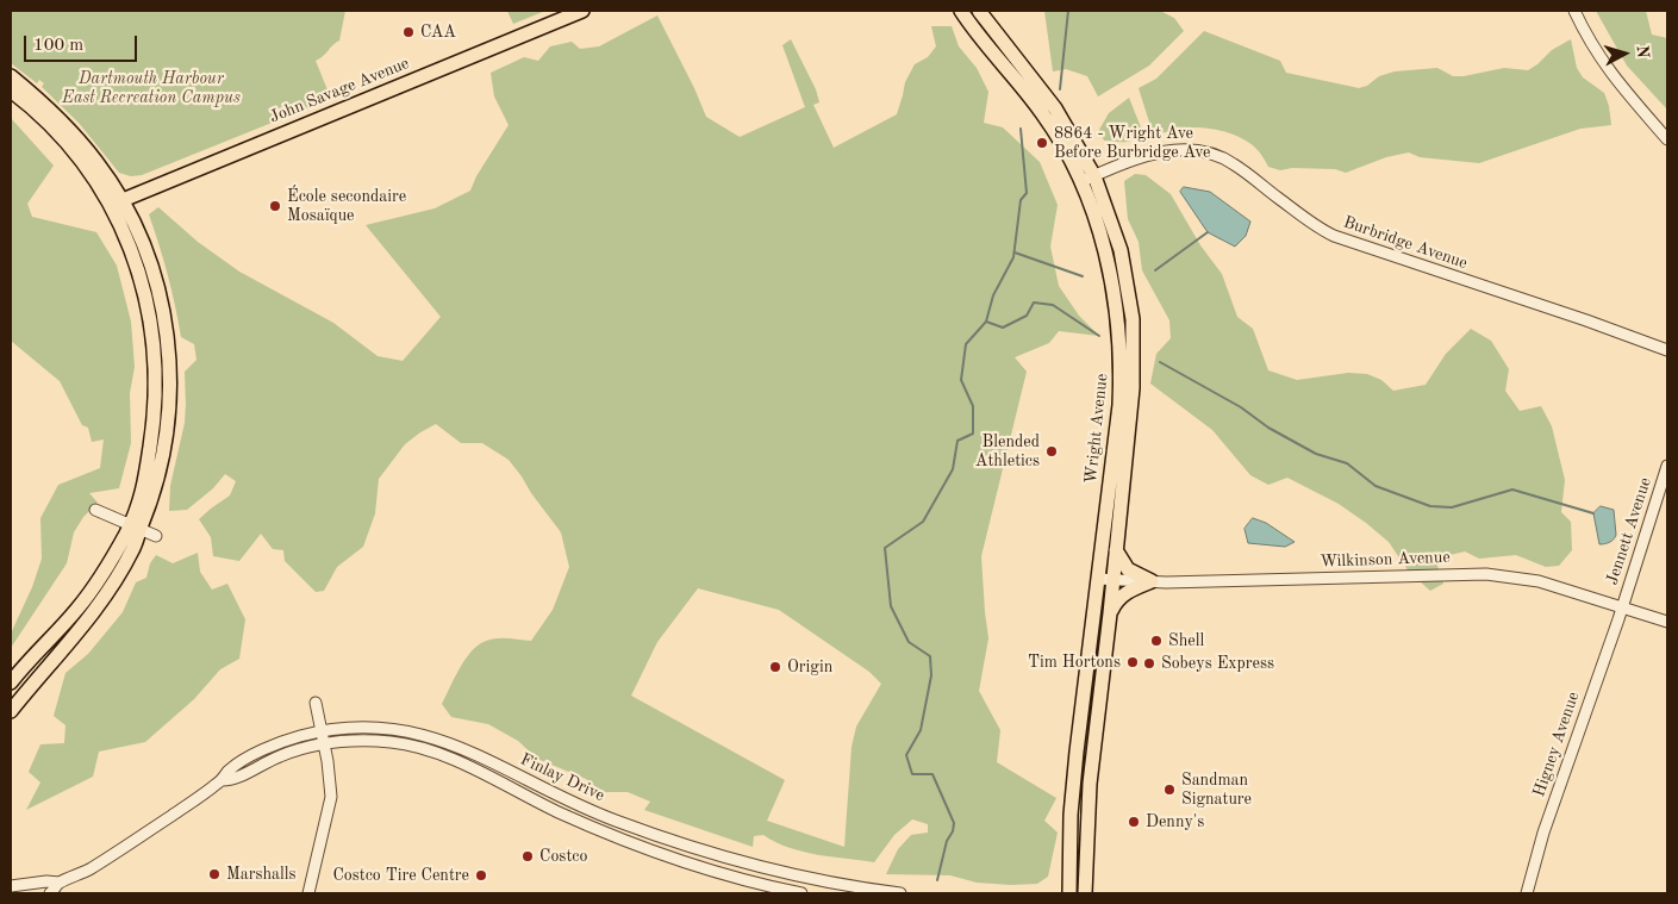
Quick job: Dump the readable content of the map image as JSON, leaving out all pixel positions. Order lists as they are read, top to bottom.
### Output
{
  "streets": {
    "main road": ["John Savage Avenue", "Wright Avenue"],
    "street": [
      "Burbridge Avenue",
      "Jennett Avenue",
      "Wilkinson Avenue",
      "Higney Avenue",
      "Finlay Drive"
    ]
  },
  "crossings": [
    ["Burbridge Avenue", "Wright Avenue"],
    ["Wright Avenue", "Wilkinson Avenue"],
    ["Jennett Avenue", "Wilkinson Avenue"],
    ["Jennett Avenue", "Higney Avenue"],
    ["Wilkinson Avenue", "Higney Avenue"]
  ],
  "parks": ["Dartmouth Harbour East Recreation Campus"],
  "places": [
    "CAA",
    "8864 - Wright Ave Before Burbridge Ave",
    "École secondaire Mosaïque",
    "Blended Athletics",
    "Shell",
    "Tim Hortons",
    "Sobeys Express",
    "Origin",
    "Sandman Signature",
    "Denny's",
    "Costco",
    "Marshalls",
    "Costco Tire Centre"
  ],
  "scale_bar": "100 m",
  "north": "right"
}
